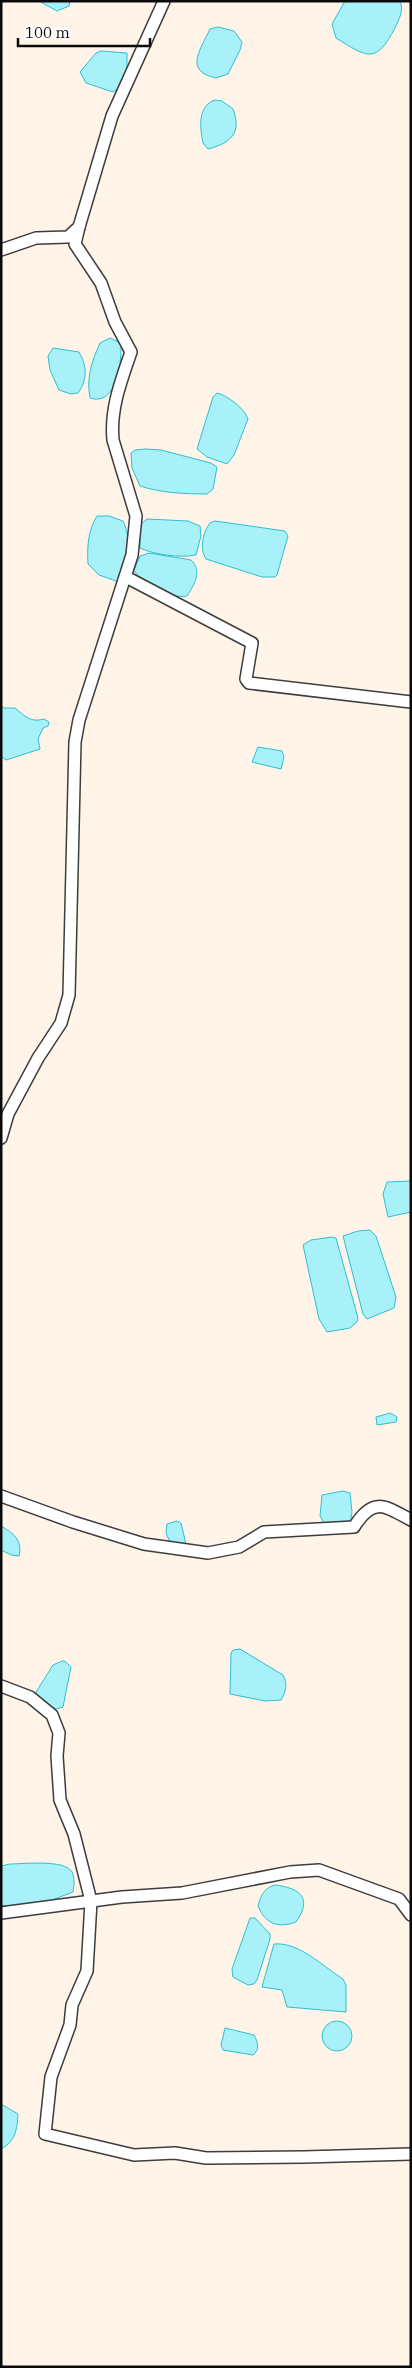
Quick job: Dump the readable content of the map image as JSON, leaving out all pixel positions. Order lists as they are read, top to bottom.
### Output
{
  "scale_bar": "100 m"
}
